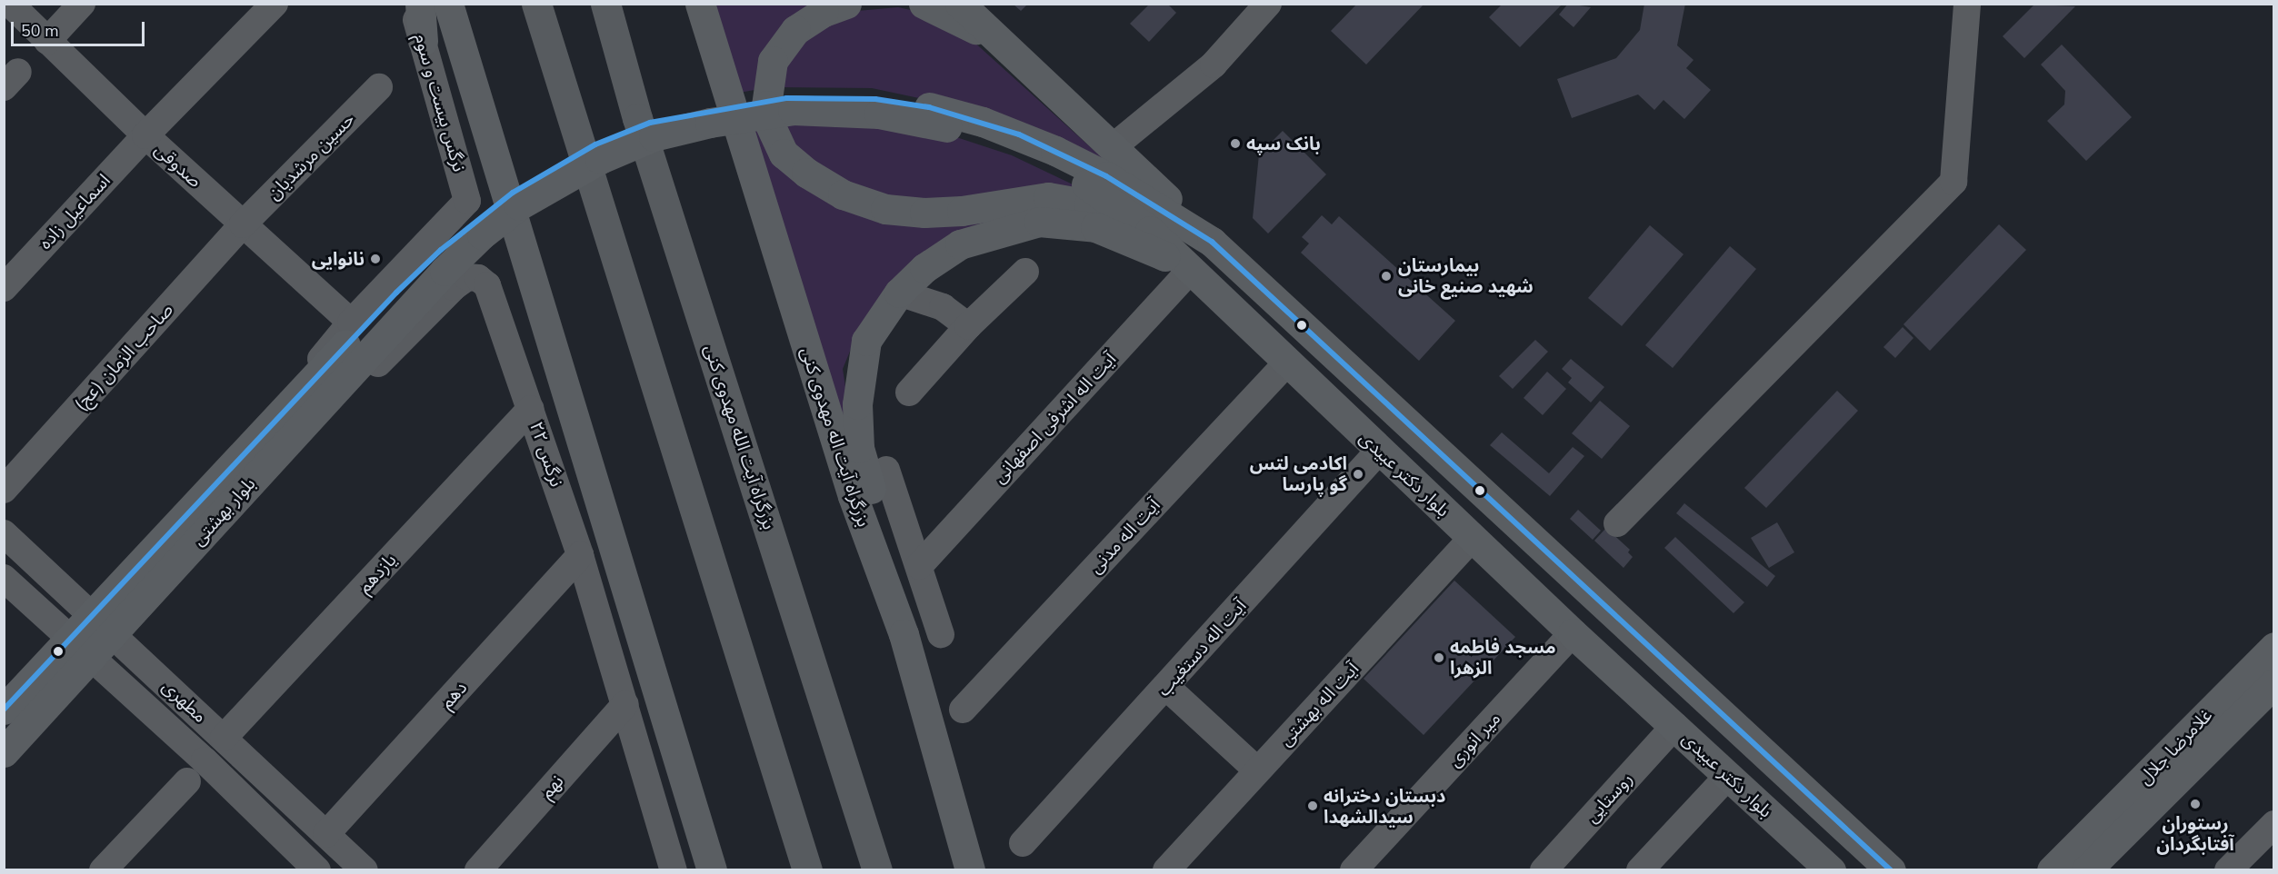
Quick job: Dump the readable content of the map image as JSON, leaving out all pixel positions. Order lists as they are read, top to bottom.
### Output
{
  "streets": {
    "highway": ["بزرگراه آیت الله مهدوی کنی"],
    "main road": [
      "بزرگراه آیت اله مهدوی کنی",
      "بلوار دکتر عبیدی",
      "بلوار بهشتی",
      "غلامرضا جلال"
    ],
    "street": [
      "نرگس بیست و سوم",
      "حسین مرشدیان",
      "صدوقی",
      "اسماعیل زاده",
      "صاحب الزمان (عج)",
      "آیت اله اشرفی اصفهانی",
      "نرگس ۲۲",
      "آیت اله مدنی",
      "یازدهم",
      "آیت اله دستغیب",
      "دهم",
      "مطهری",
      "آیت اله بهشتی",
      "میر انوری",
      "نهم",
      "روستایی"
    ]
  },
  "crossings": [
    ["نرگس بیست و سوم", "صدوقی"],
    ["حسین مرشدیان", "صدوقی"],
    ["حسین مرشدیان", "صاحب الزمان (عج)"],
    ["صدوقی", "اسماعیل زاده"],
    ["صدوقی", "صاحب الزمان (عج)"],
    ["آیت اله اشرفی اصفهانی", "بلوار دکتر عبیدی"],
    ["نرگس ۲۲", "بلوار بهشتی"],
    ["نرگس ۲۲", "یازدهم"],
    ["نرگس ۲۲", "دهم"],
    ["نرگس ۲۲", "نهم"],
    ["بلوار دکتر عبیدی", "آیت اله مدنی"],
    ["بلوار دکتر عبیدی", "آیت اله دستغیب"],
    ["بلوار دکتر عبیدی", "آیت اله بهشتی"],
    ["بلوار دکتر عبیدی", "میر انوری"],
    ["بلوار دکتر عبیدی", "روستایی"],
    ["بلوار بهشتی", "مطهری"],
    ["یازدهم", "مطهری"],
    ["دهم", "مطهری"]
  ],
  "places": [
    "بانک سپه",
    "نانوایی",
    "بیمارستان شهید صنیع خانی",
    "اکادمی لتس گو پارسا",
    "مسجد فاطمه الزهرا",
    "رستوران آفتابگردان",
    "دبستان دخترانه سیدالشهدا"
  ],
  "scale_bar": "50 m"
}
